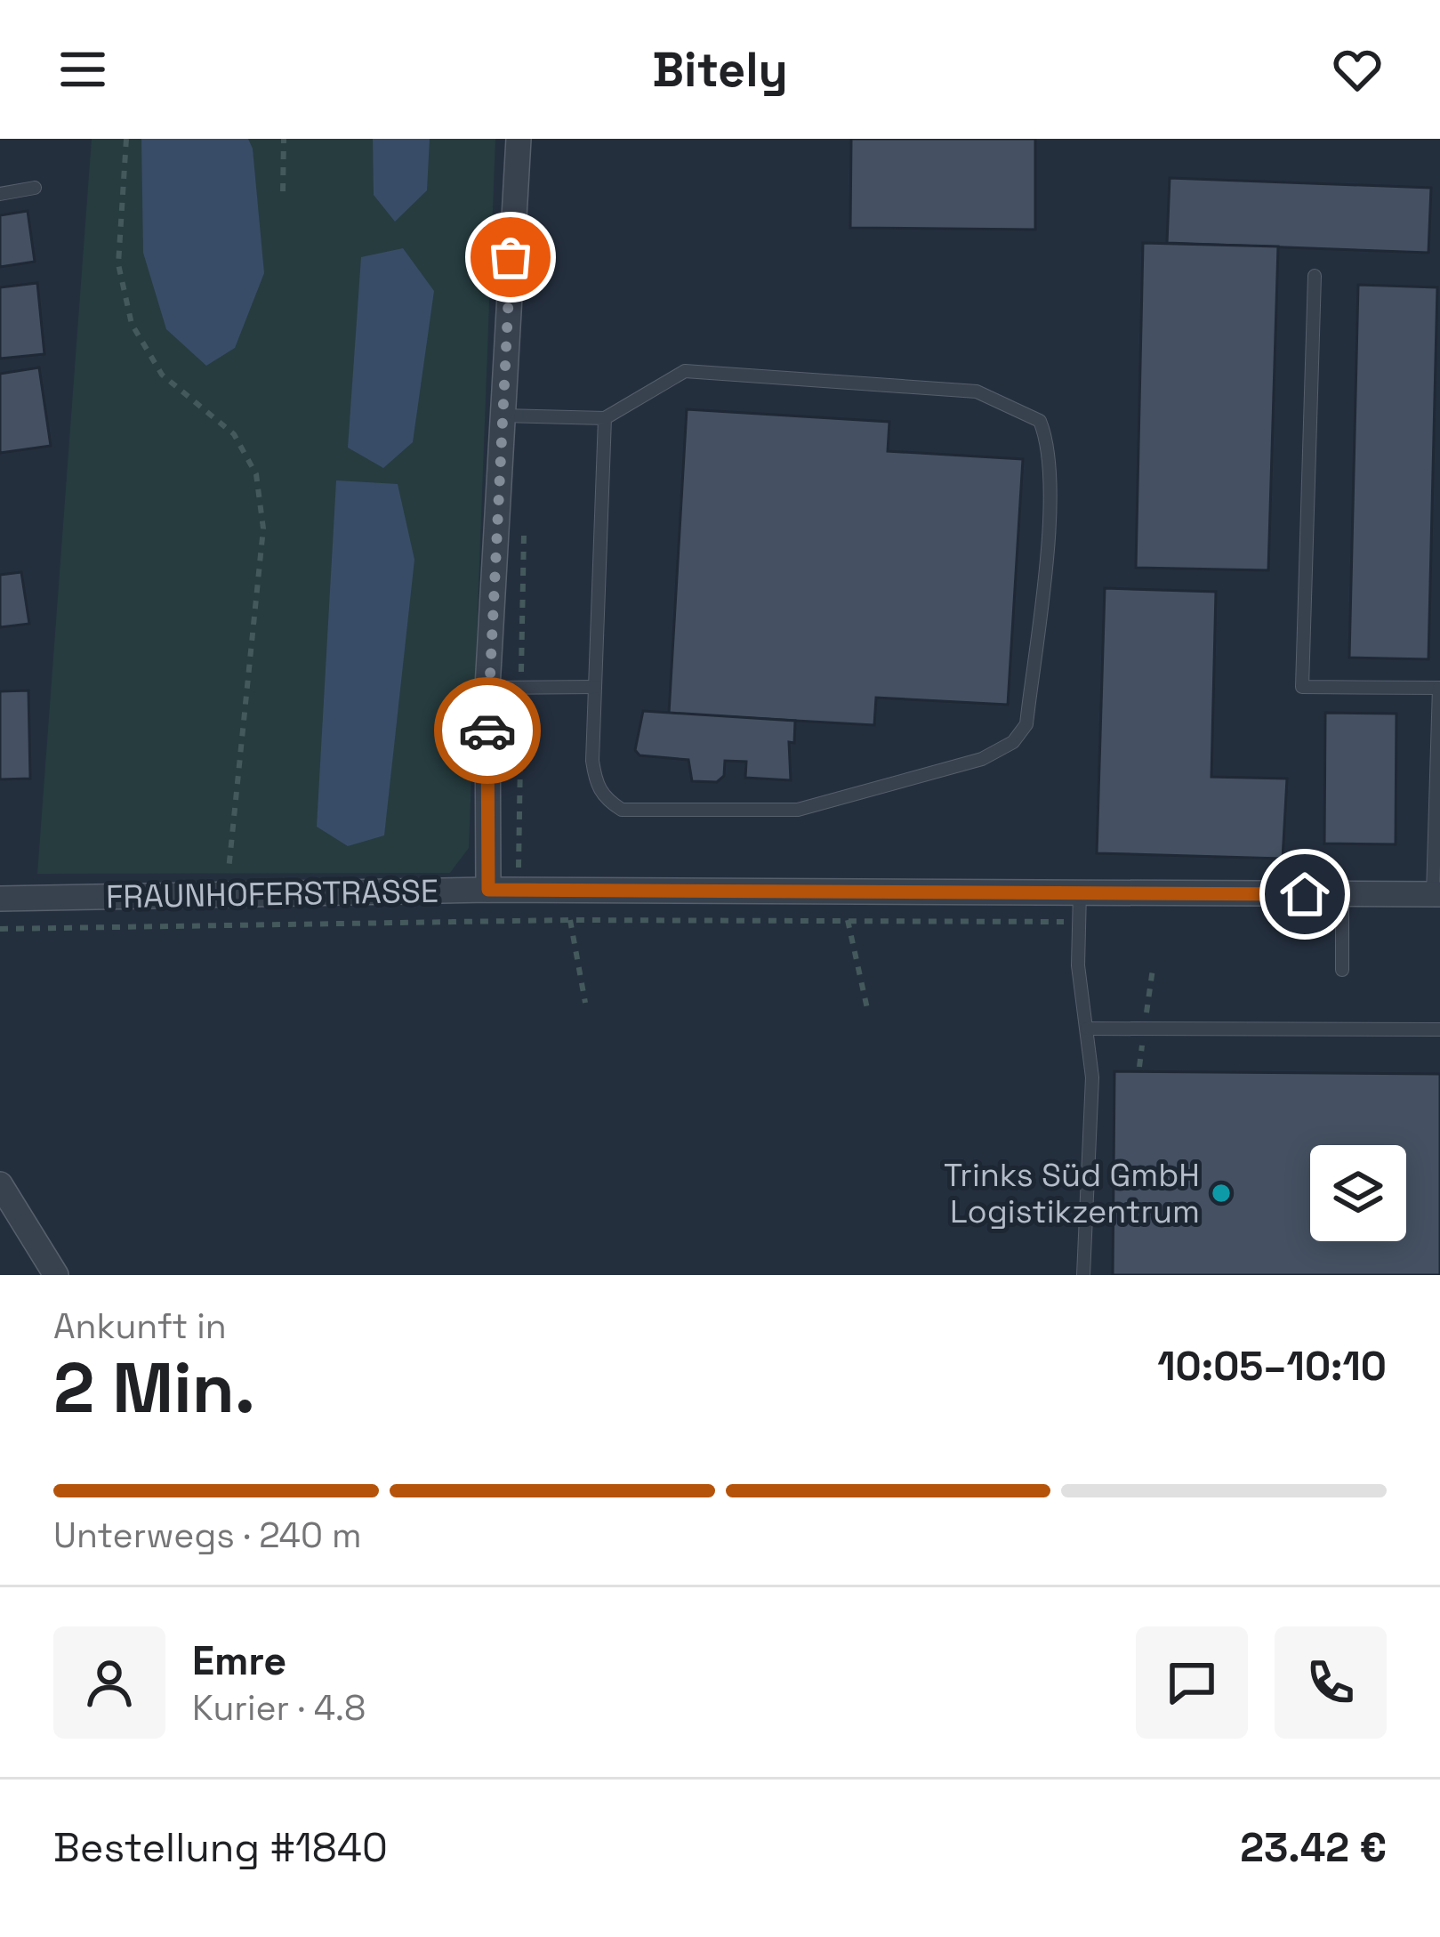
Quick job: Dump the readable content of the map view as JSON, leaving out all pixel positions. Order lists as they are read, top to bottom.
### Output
{
  "streets": {
    "street": ["FRAUNHOFERSTRASSE"]
  },
  "places": ["Trinks Süd GmbH Logistikzentrum"],
  "page": {
    "header": "Bitely",
    "heading": ["2 Min.", "Ankunft in", "10:05–10:10"],
    "panel": [
      "Emre",
      "Kurier · 4.8",
      "Bestellung #1840",
      "23.42 €"
    ],
    "bar": "Unterwegs · 240 m"
  }
}
